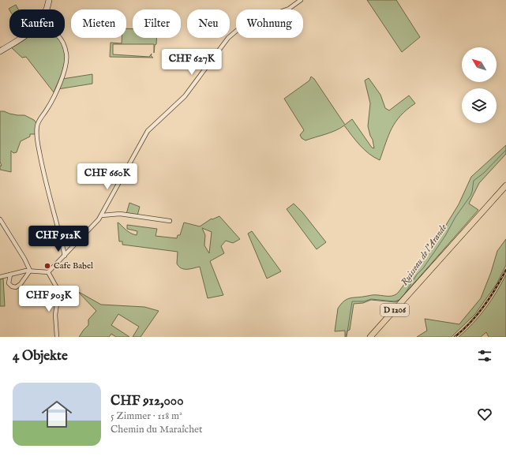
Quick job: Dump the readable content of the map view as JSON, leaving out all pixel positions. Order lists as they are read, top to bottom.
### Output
{
  "streets": {
    "main road": ["D 1206"]
  },
  "water": ["Ruisseau de l'Arande"],
  "places": ["Cafe Babel"],
  "north": "top left",
  "page": {
    "chip": [
      "Kaufen",
      "Mieten",
      "Filter",
      "Neu",
      "Wohnung"
    ],
    "price": [
      "CHF 627K",
      "CHF 660K",
      "CHF 912K",
      "CHF 903K"
    ],
    "heading": "4 Objekte",
    "list": [
      {
        "name": "CHF 912,000",
        "note": "5 Zimmer · 118 m² · Chemin du Maraîchet"
      }
    ]
  }
}
